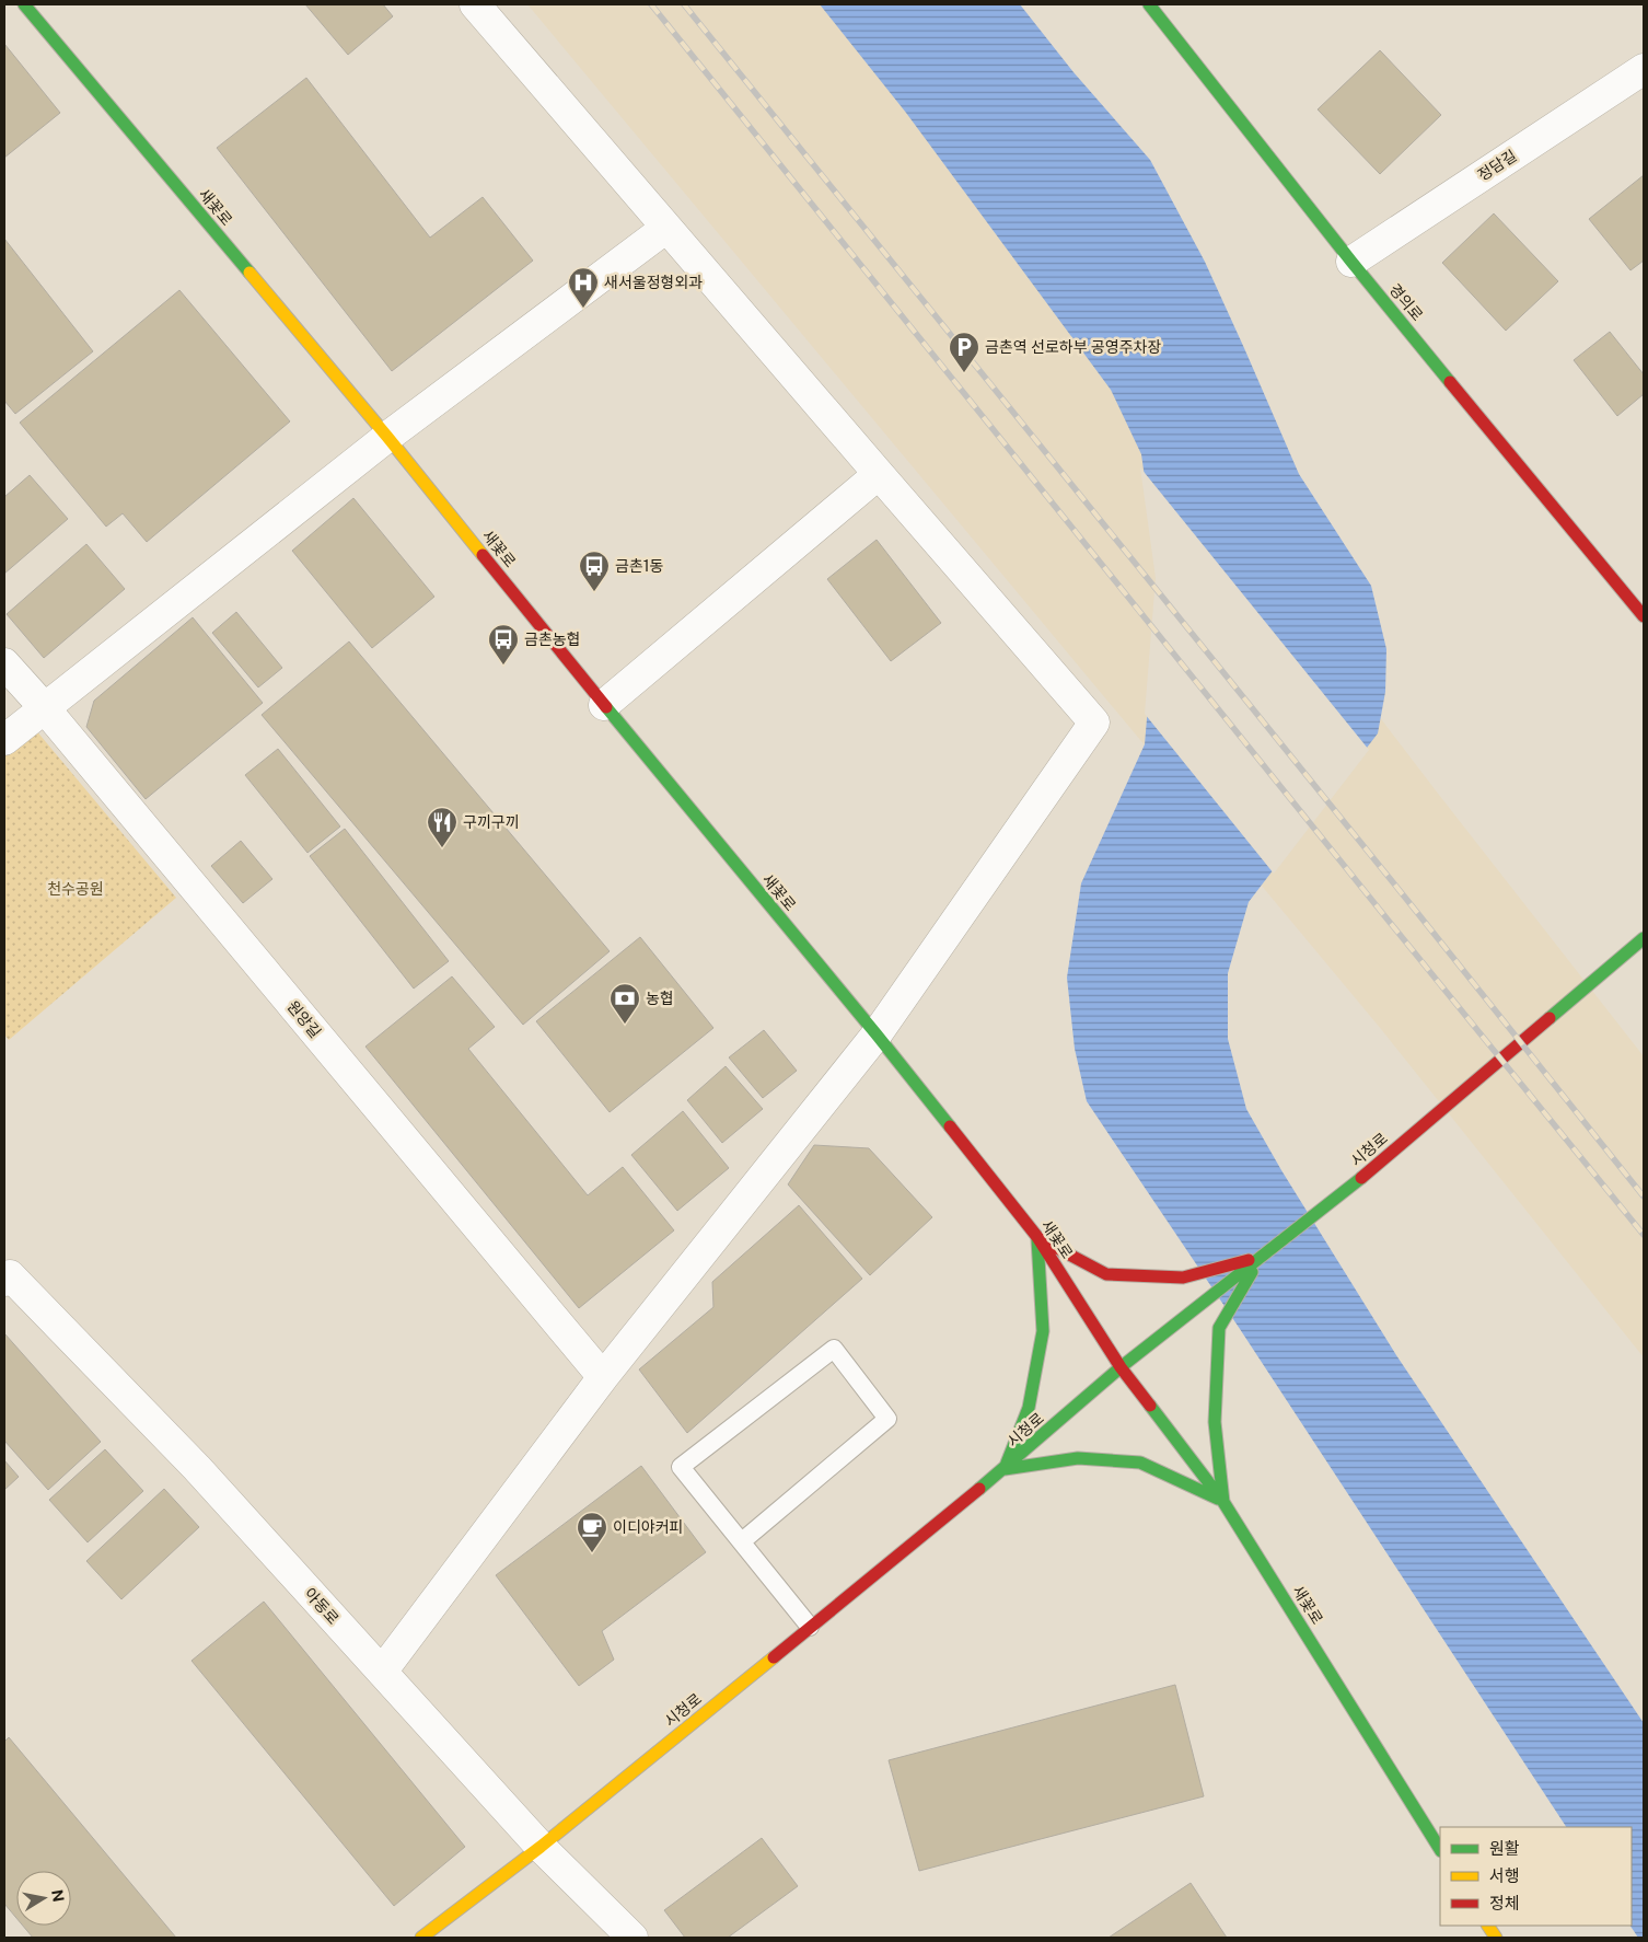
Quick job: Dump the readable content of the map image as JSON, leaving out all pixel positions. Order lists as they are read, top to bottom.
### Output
{
  "streets": {
    "street": [
      "정담길",
      "새꽃로",
      "경의로",
      "원앙길",
      "시청로",
      "아동로"
    ]
  },
  "crossings": [
    ["정담길", "경의로"],
    ["새꽃로", "시청로"],
    ["시청로", "아동로"]
  ],
  "parks": ["천수공원"],
  "places": {
    "hospital": ["새서울정형외과"],
    "parking": ["금촌역 선로하부 공영주차장"],
    "bus stop": ["금촌1동", "금촌농협"],
    "restaurant": ["구끼구끼"],
    "bank": ["농협"],
    "cafe": ["이디야커피"]
  },
  "legend": ["원활", "서행", "정체"],
  "north": "right"
}
